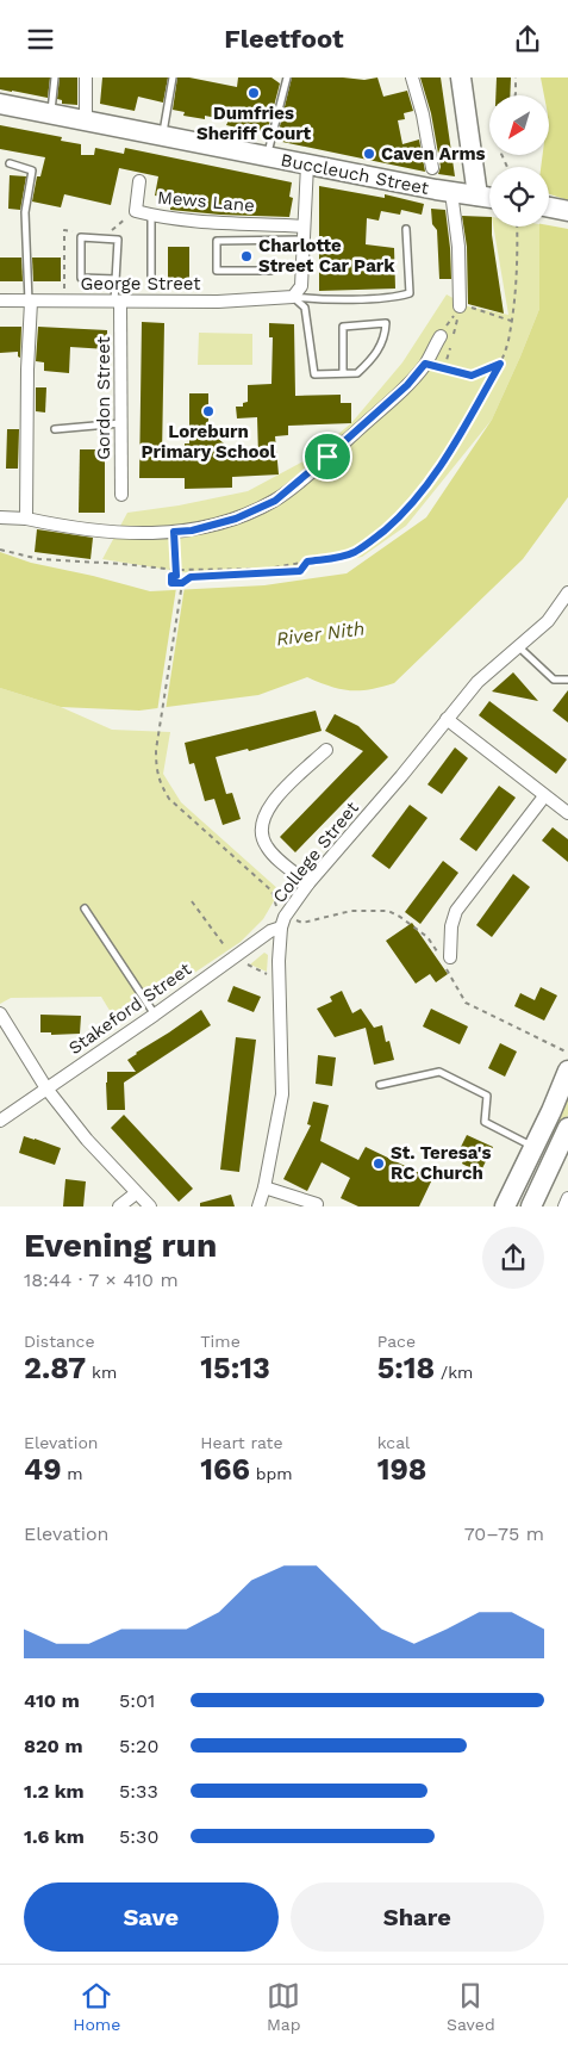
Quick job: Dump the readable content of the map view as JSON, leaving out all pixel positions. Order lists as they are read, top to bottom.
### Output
{
  "streets": {
    "main road": ["Buccleuch Street"],
    "street": [
      "Mews Lane",
      "George Street",
      "Gordon Street",
      "College Street",
      "Stakeford Street"
    ]
  },
  "crossings": [
    ["George Street", "Gordon Street"],
    ["College Street", "Stakeford Street"]
  ],
  "water": ["River Nith"],
  "places": [
    "Dumfries Sheriff Court",
    "Caven Arms",
    "Charlotte Street Car Park",
    "Loreburn Primary School",
    "St. Teresa's RC Church"
  ],
  "north": "bottom left",
  "page": {
    "header": "Fleetfoot",
    "heading": ["Evening run", "18:44 · 7 × 410 m"],
    "stats": [
      ["Distance", "2.87 km"],
      ["Time", "15:13"],
      ["Pace", "5:18 /km"],
      ["Elevation", "49 m"],
      ["Heart rate", "166 bpm"],
      ["kcal", "198"]
    ],
    "chart": ["Elevation", "70–75 m"],
    "list": [
      {
        "name": "410 m",
        "note": "5:01"
      },
      {
        "name": "820 m",
        "note": "5:20"
      },
      {
        "name": "1.2 km",
        "note": "5:33"
      },
      {
        "name": "1.6 km",
        "note": "5:30"
      }
    ],
    "buttons": ["Save", "Share"],
    "tabs": ["Home", "Map", "Saved"]
  }
}
